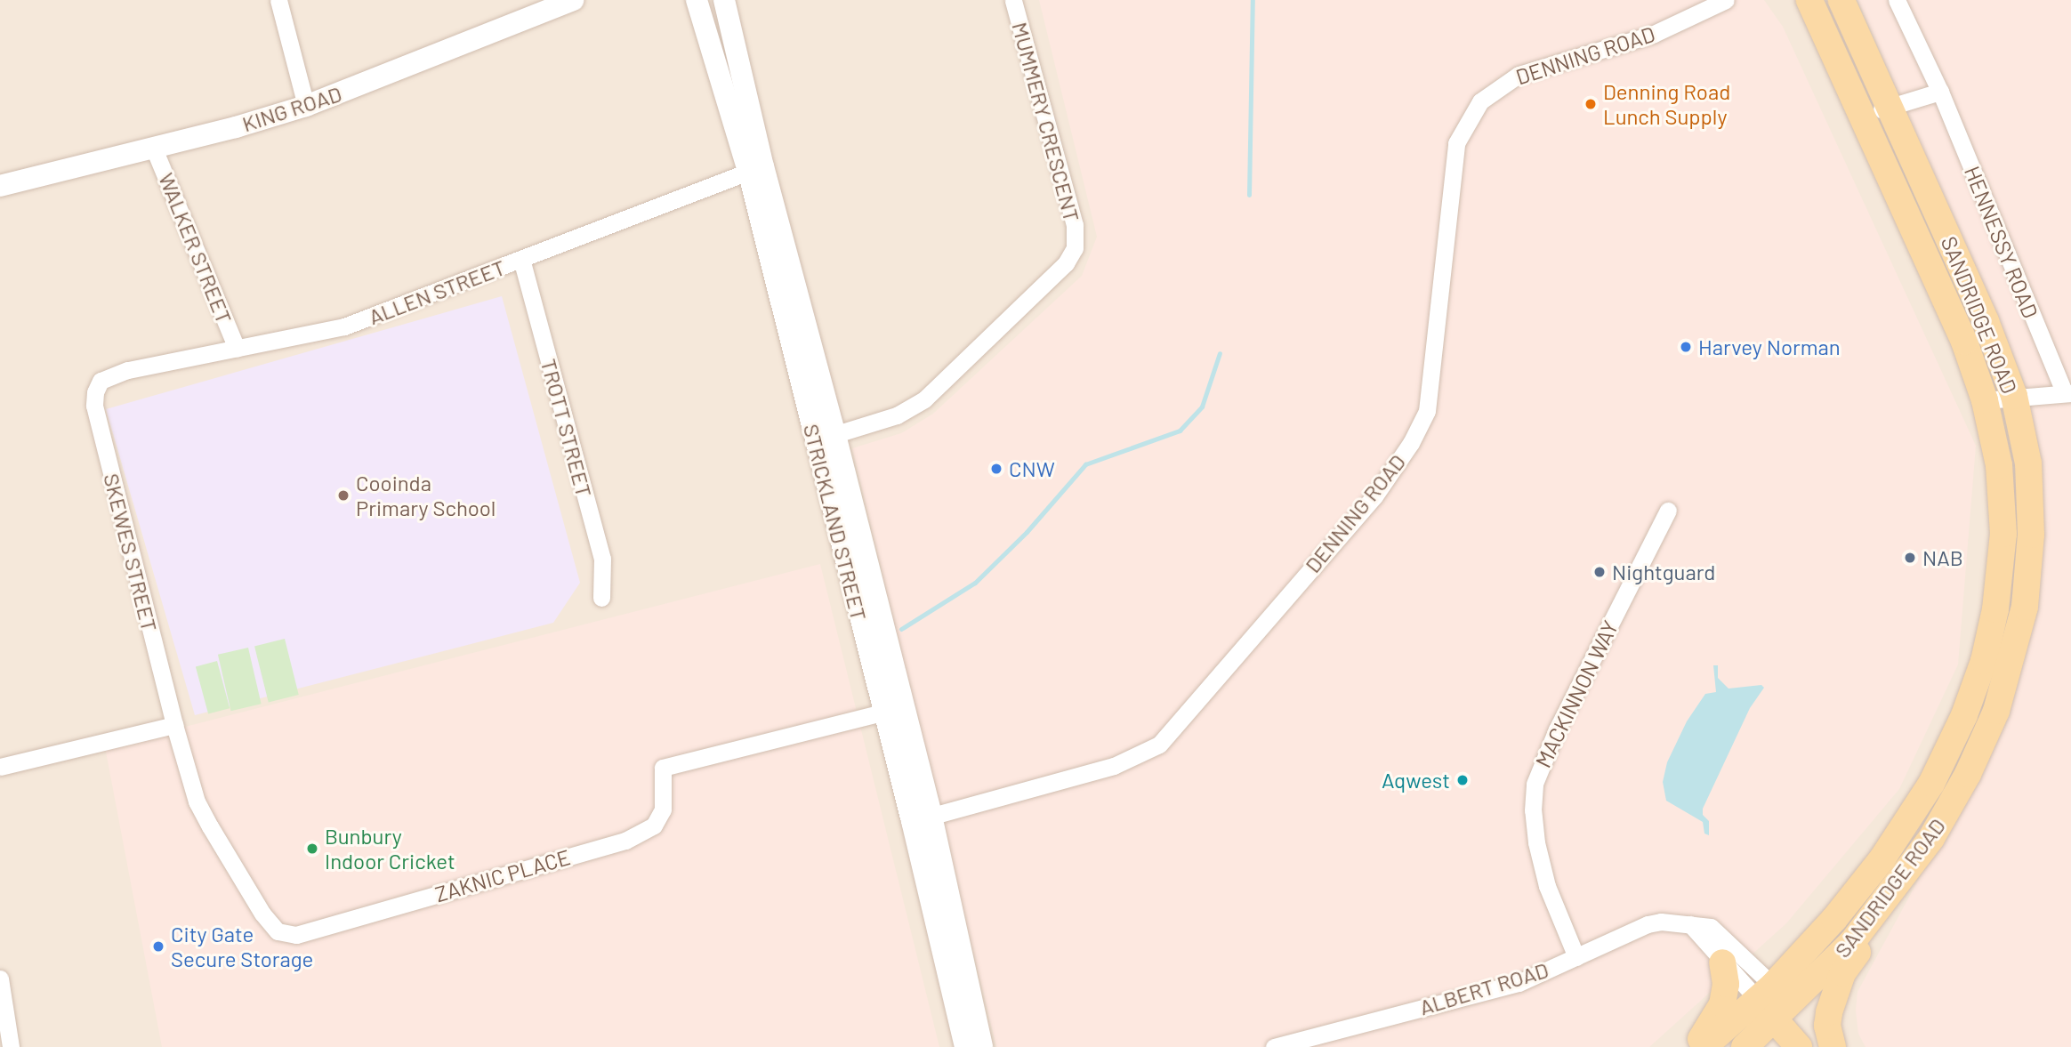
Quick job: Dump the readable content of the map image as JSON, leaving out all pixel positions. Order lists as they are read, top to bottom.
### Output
{
  "streets": {
    "main road": ["SANDRIDGE ROAD"],
    "street": [
      "DENNING ROAD",
      "KING ROAD",
      "MUMMERY CRESCENT",
      "HENNESSY ROAD",
      "WALKER STREET",
      "ALLEN STREET",
      "TROTT STREET",
      "STRICKLAND STREET",
      "SKEWES STREET",
      "MACKINNON WAY",
      "ZAKNIC PLACE",
      "ALBERT ROAD"
    ]
  },
  "crossings": [
    ["DENNING ROAD", "STRICKLAND STREET"],
    ["KING ROAD", "WALKER STREET"],
    ["MUMMERY CRESCENT", "STRICKLAND STREET"],
    ["HENNESSY ROAD", "SANDRIDGE ROAD"],
    ["WALKER STREET", "ALLEN STREET"],
    ["ALLEN STREET", "TROTT STREET"],
    ["ALLEN STREET", "STRICKLAND STREET"],
    ["ALLEN STREET", "SKEWES STREET"],
    ["SANDRIDGE ROAD", "ALBERT ROAD"],
    ["STRICKLAND STREET", "ZAKNIC PLACE"],
    ["SKEWES STREET", "ZAKNIC PLACE"],
    ["MACKINNON WAY", "ALBERT ROAD"]
  ],
  "places": [
    "Denning Road Lunch Supply",
    "Harvey Norman",
    "CNW",
    "Cooinda Primary School",
    "NAB",
    "Nightguard",
    "Aqwest",
    "Bunbury Indoor Cricket",
    "City Gate Secure Storage"
  ]
}
